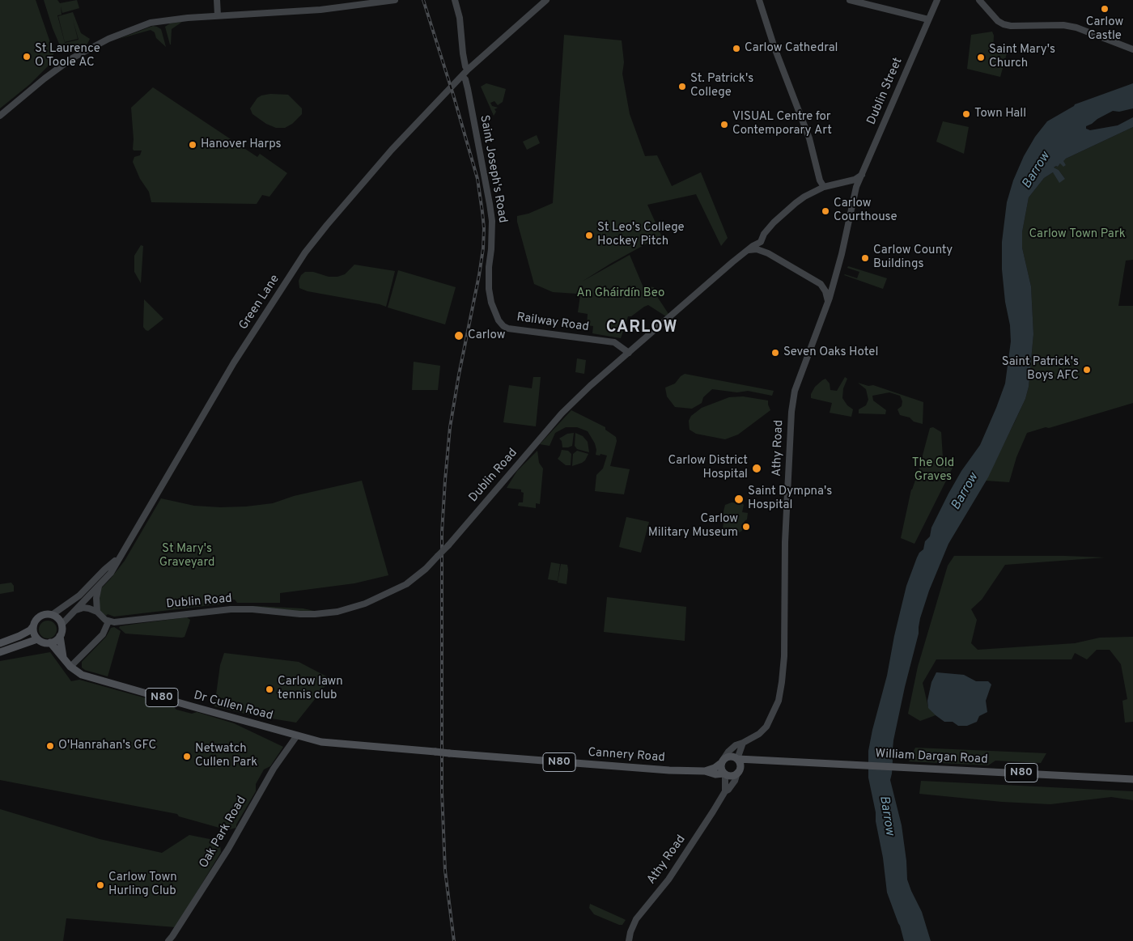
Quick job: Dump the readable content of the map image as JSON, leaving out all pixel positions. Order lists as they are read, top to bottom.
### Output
{
  "streets": {
    "main road": [
      "Dublin Street",
      "Saint Joseph's Road",
      "Green Lane",
      "Railway Road",
      "Athy Road",
      "Dublin Road",
      "N80",
      "Dr Cullen Road",
      "Cannery Road",
      "William Dargan Road",
      "Oak Park Road"
    ]
  },
  "crossings": [
    ["Dublin Street", "Athy Road"],
    ["Dublin Street", "Dublin Road"],
    ["Saint Joseph's Road", "Green Lane"],
    ["Saint Joseph's Road", "Railway Road"],
    ["Railway Road", "Dublin Road"],
    ["Athy Road", "Dublin Road"],
    ["Athy Road", "N80"],
    ["Athy Road", "Cannery Road"],
    ["Athy Road", "William Dargan Road"],
    ["N80", "Dr Cullen Road"],
    ["N80", "Cannery Road"],
    ["N80", "William Dargan Road"],
    ["Dr Cullen Road", "Cannery Road"],
    ["Dr Cullen Road", "Oak Park Road"],
    ["Cannery Road", "William Dargan Road"],
    ["Cannery Road", "Oak Park Road"]
  ],
  "districts": ["CARLOW"],
  "water": ["Barrow"],
  "parks": [
    "Carlow Town Park",
    "An Gháirdín Beo",
    "The Old Graves",
    "St Mary's Graveyard"
  ],
  "places": [
    "Carlow Castle",
    "Carlow Cathedral",
    "St Laurence O Toole AC",
    "Saint Mary's Church",
    "St. Patrick's College",
    "Town Hall",
    "VISUAL Centre for Contemporary Art",
    "Hanover Harps",
    "Carlow Courthouse",
    "St Leo's College Hockey Pitch",
    "Carlow County Buildings",
    "Carlow",
    "Seven Oaks Hotel",
    "Saint Patrick's Boys AFC",
    "Carlow District Hospital",
    "Saint Dympna's Hospital",
    "Carlow Military Museum",
    "Carlow lawn tennis club",
    "O'Hanrahan's GFC",
    "Netwatch Cullen Park",
    "Carlow Town Hurling Club"
  ]
}
